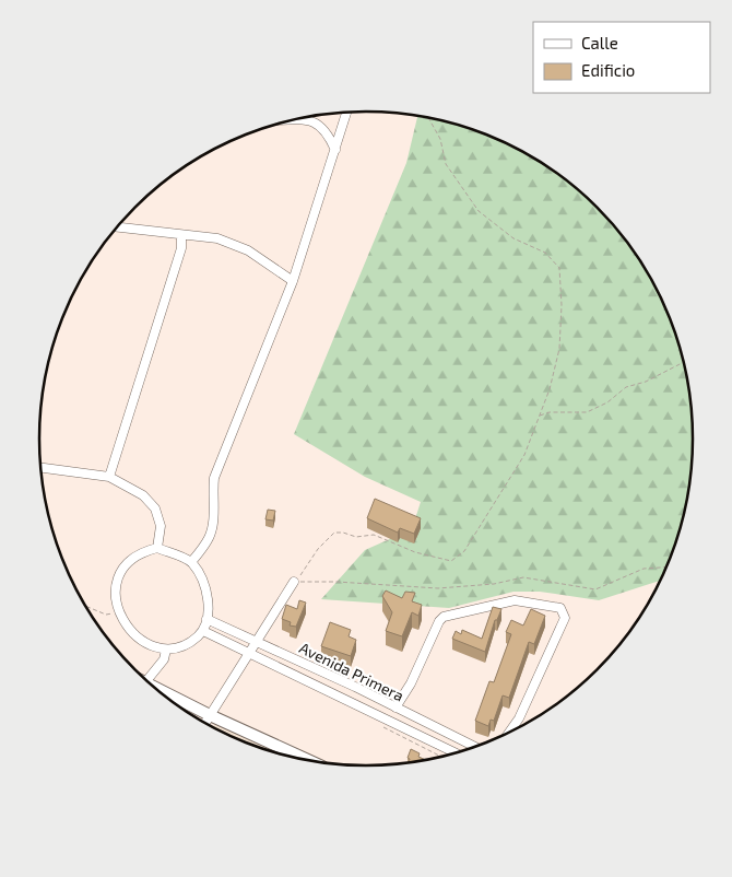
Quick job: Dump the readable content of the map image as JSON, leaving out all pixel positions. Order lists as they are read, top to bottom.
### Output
{
  "streets": {
    "street": ["Avenida Primera"]
  },
  "legend": ["Calle", "Edificio"]
}
